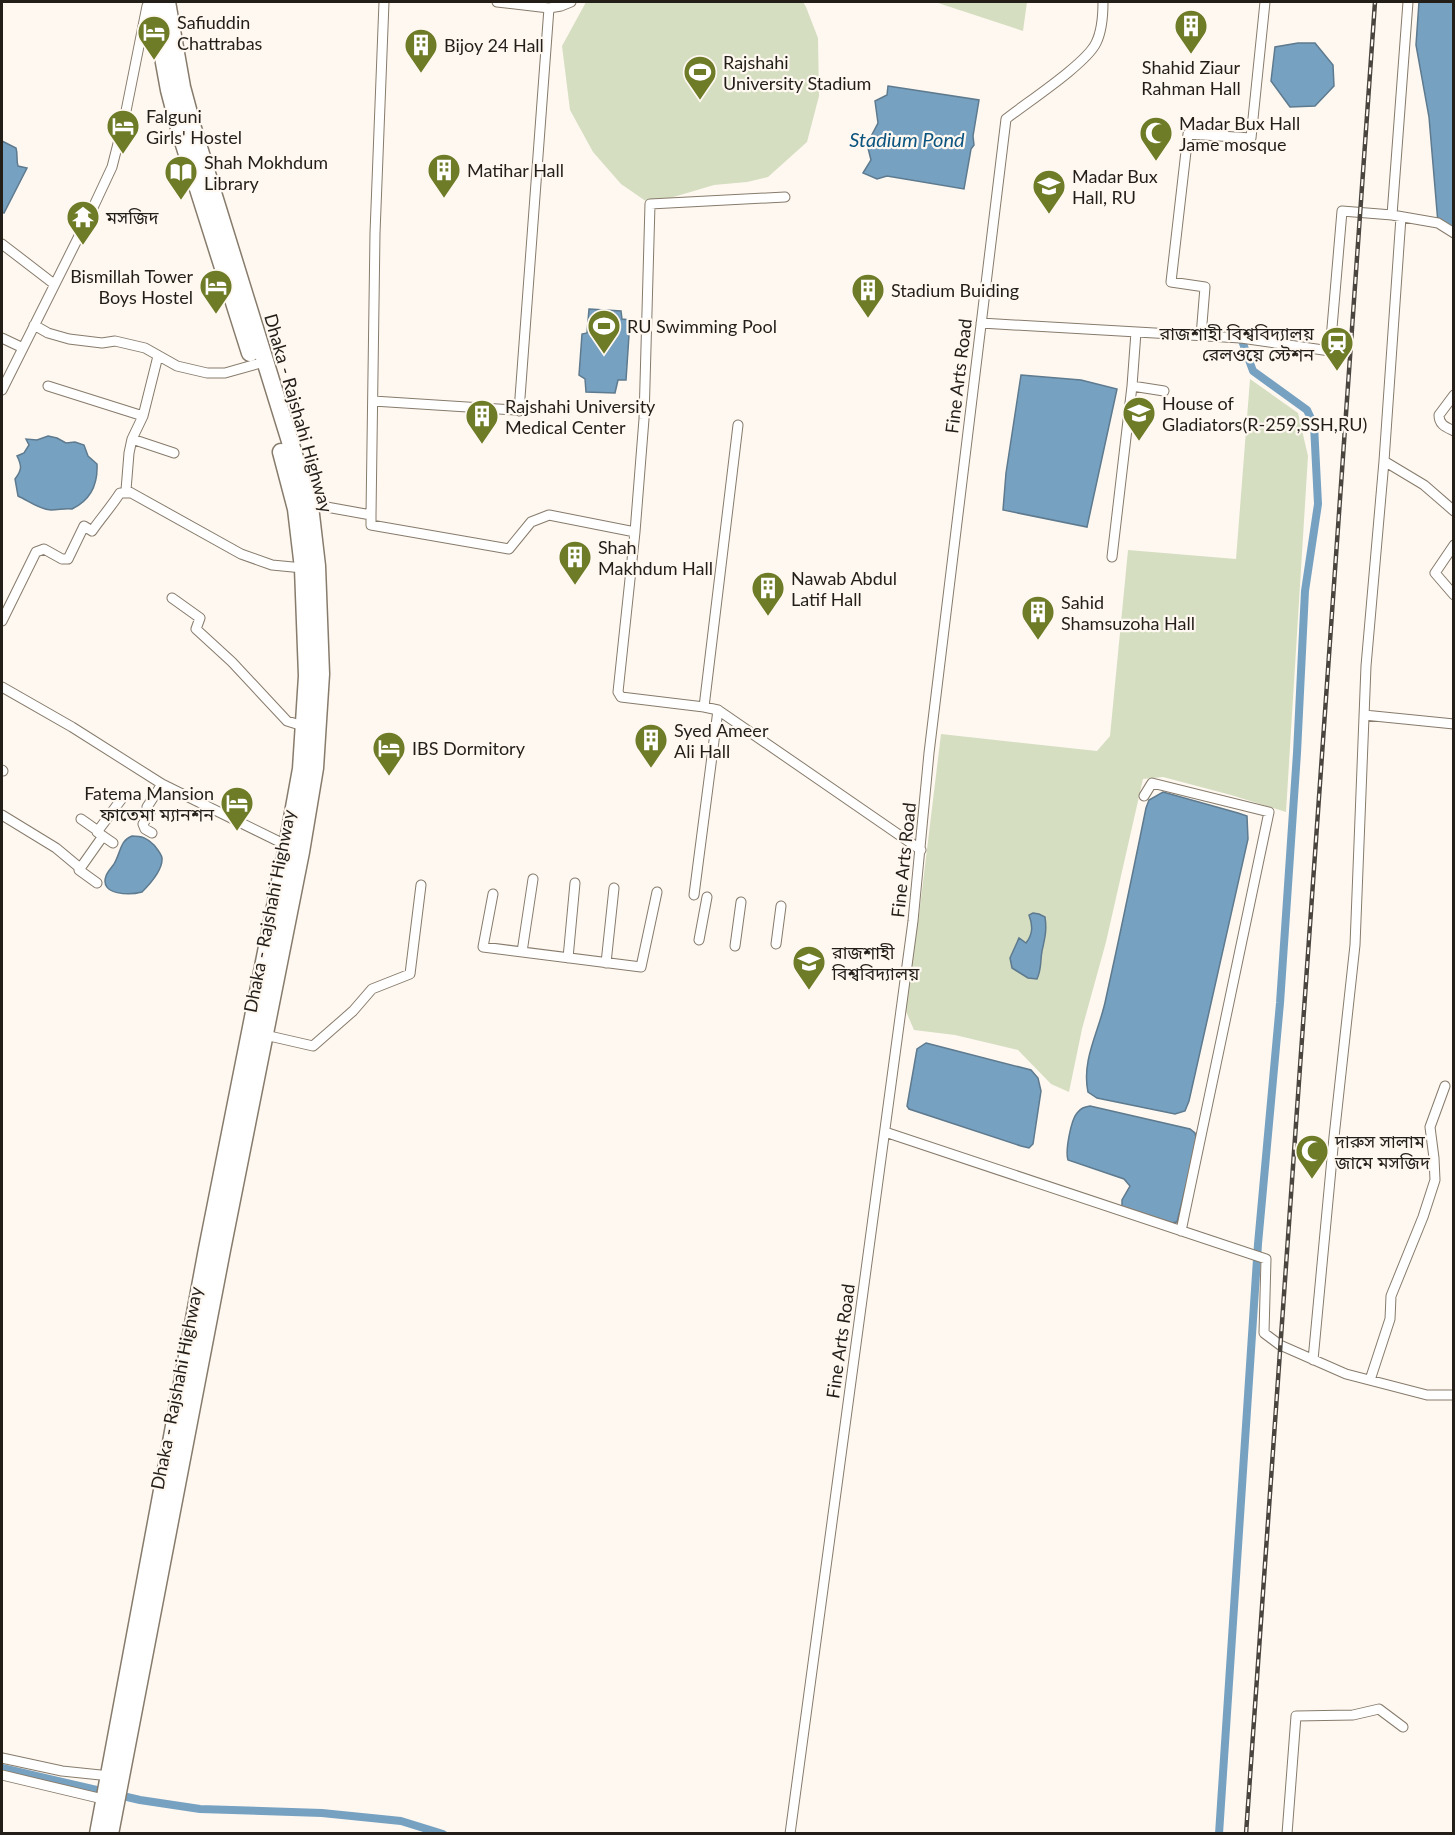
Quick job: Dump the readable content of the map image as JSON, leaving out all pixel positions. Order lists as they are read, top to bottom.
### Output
{
  "streets": {
    "highway": ["Dhaka - Rajshahi Highway"],
    "street": ["Fine Arts Road"]
  },
  "water": ["Stadium Pond"],
  "places": {
    "building": [
      "Shahid Ziaur Rahman Hall",
      "Bijoy 24 Hall",
      "Matihar Hall",
      "Stadium Buiding",
      "Rajshahi University Medical Center",
      "Shah Makhdum Hall",
      "Nawab Abdul Latif Hall",
      "Sahid Shamsuzoha Hall",
      "Syed Ameer Ali Hall"
    ],
    "hotel": [
      "Safiuddin Chattrabas",
      "Falguni Girls' Hostel",
      "Bismillah Tower Boys Hostel",
      "IBS Dormitory",
      "Fatema Mansion ফাতেমা ম্যানশন"
    ],
    "sports": ["Rajshahi University Stadium", "RU Swimming Pool"],
    "mosque": ["Madar Bux Hall Jame mosque", "দারুস সালাম জামে মসজিদ"],
    "library": ["Shah Mokhdum Library"],
    "school or university": ["Madar Bux Hall, RU", "House of Gladiators(R-259,SSH,RU)", "রাজশাহী বিশ্ববিদ্যালয়"],
    "temple": ["মসজিদ"],
    "station": ["রাজশাহী বিশ্ববিদ্যালয় রেলওয়ে স্টেশন"]
  }
}
